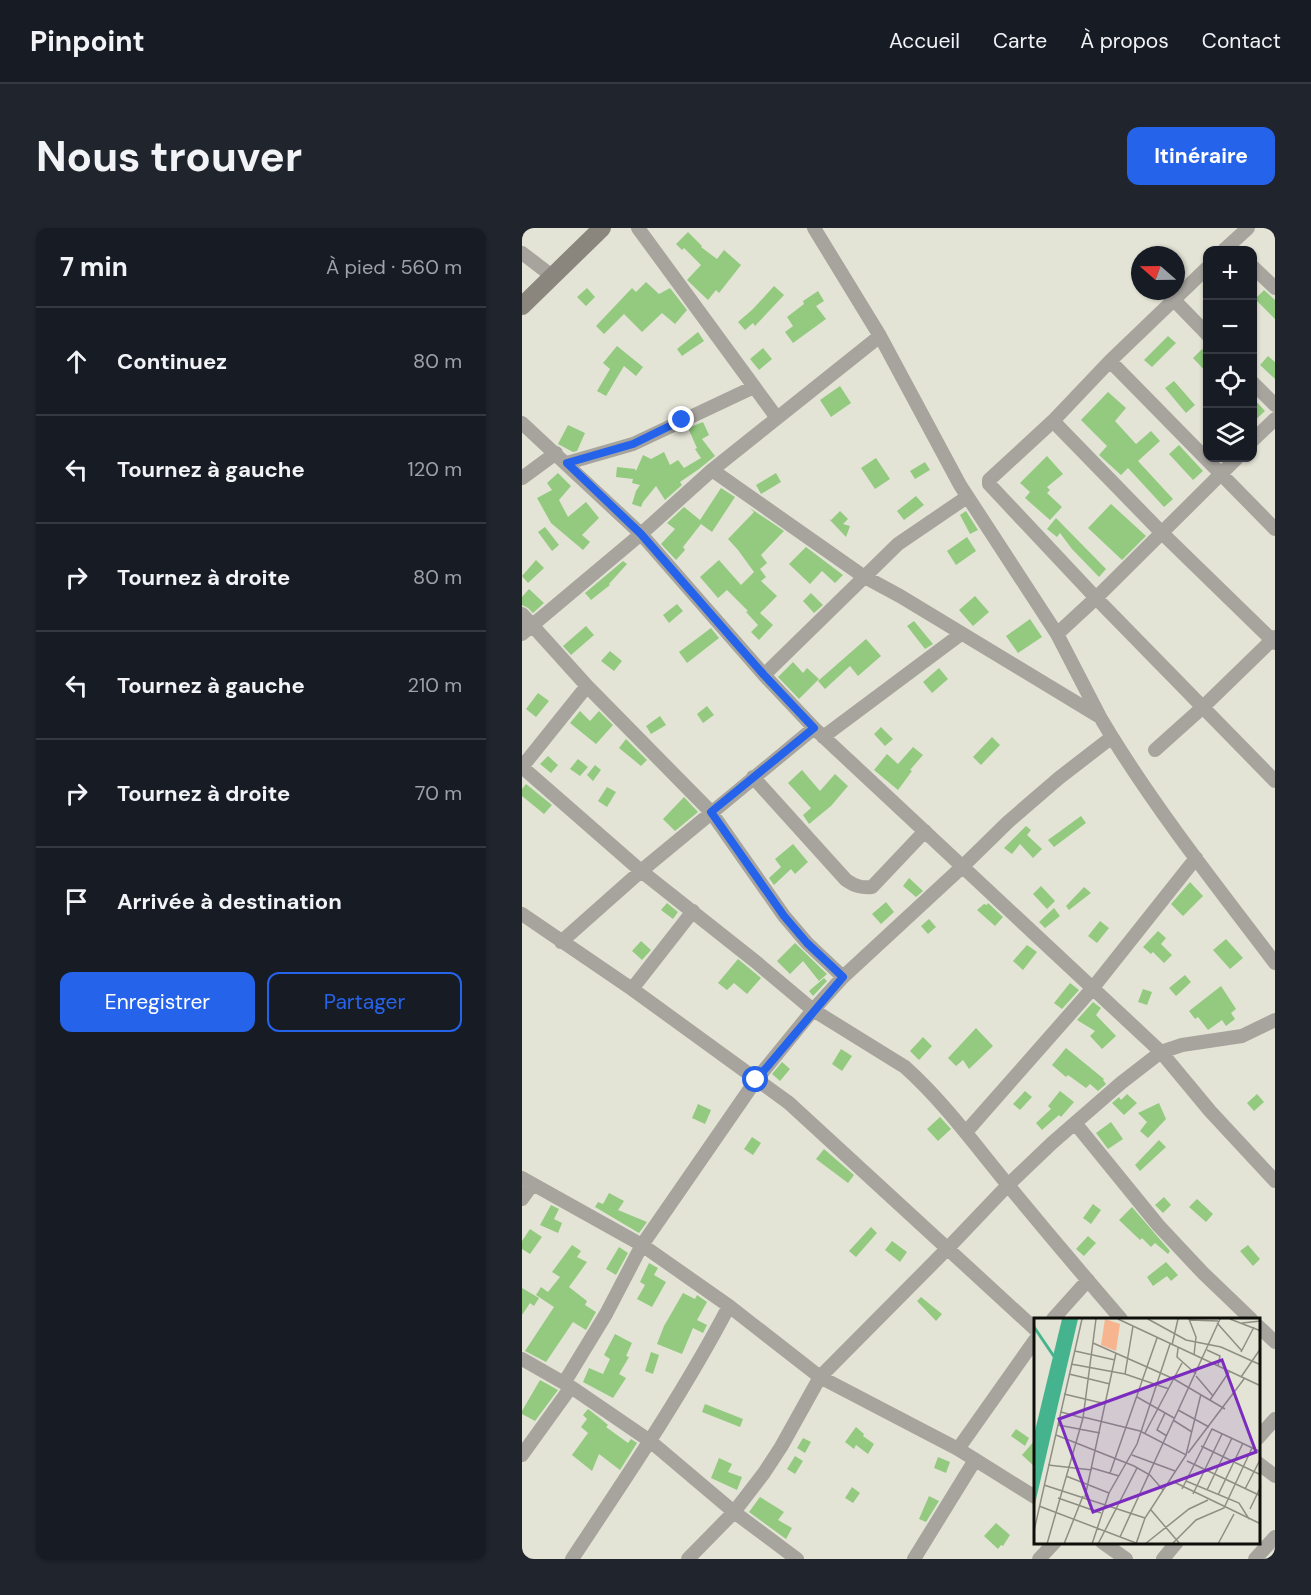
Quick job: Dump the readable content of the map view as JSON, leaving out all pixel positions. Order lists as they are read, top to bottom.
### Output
{
  "north": "left",
  "page": {
    "header": "Pinpoint",
    "nav": [
      "Accueil",
      "Carte",
      "À propos",
      "Contact"
    ],
    "buttons": [
      "Itinéraire",
      ["Enregistrer", "Partager"]
    ],
    "title": "Nous trouver",
    "heading": ["7 min", "À pied · 560 m"],
    "map_buttons": ["+", "−"],
    "list": [
      ["Continuez", "80 m"],
      ["Tournez à gauche", "120 m"],
      ["Tournez à droite", "80 m"],
      ["Tournez à gauche", "210 m"],
      ["Tournez à droite", "70 m"],
      "Arrivée à destination"
    ]
  }
}
